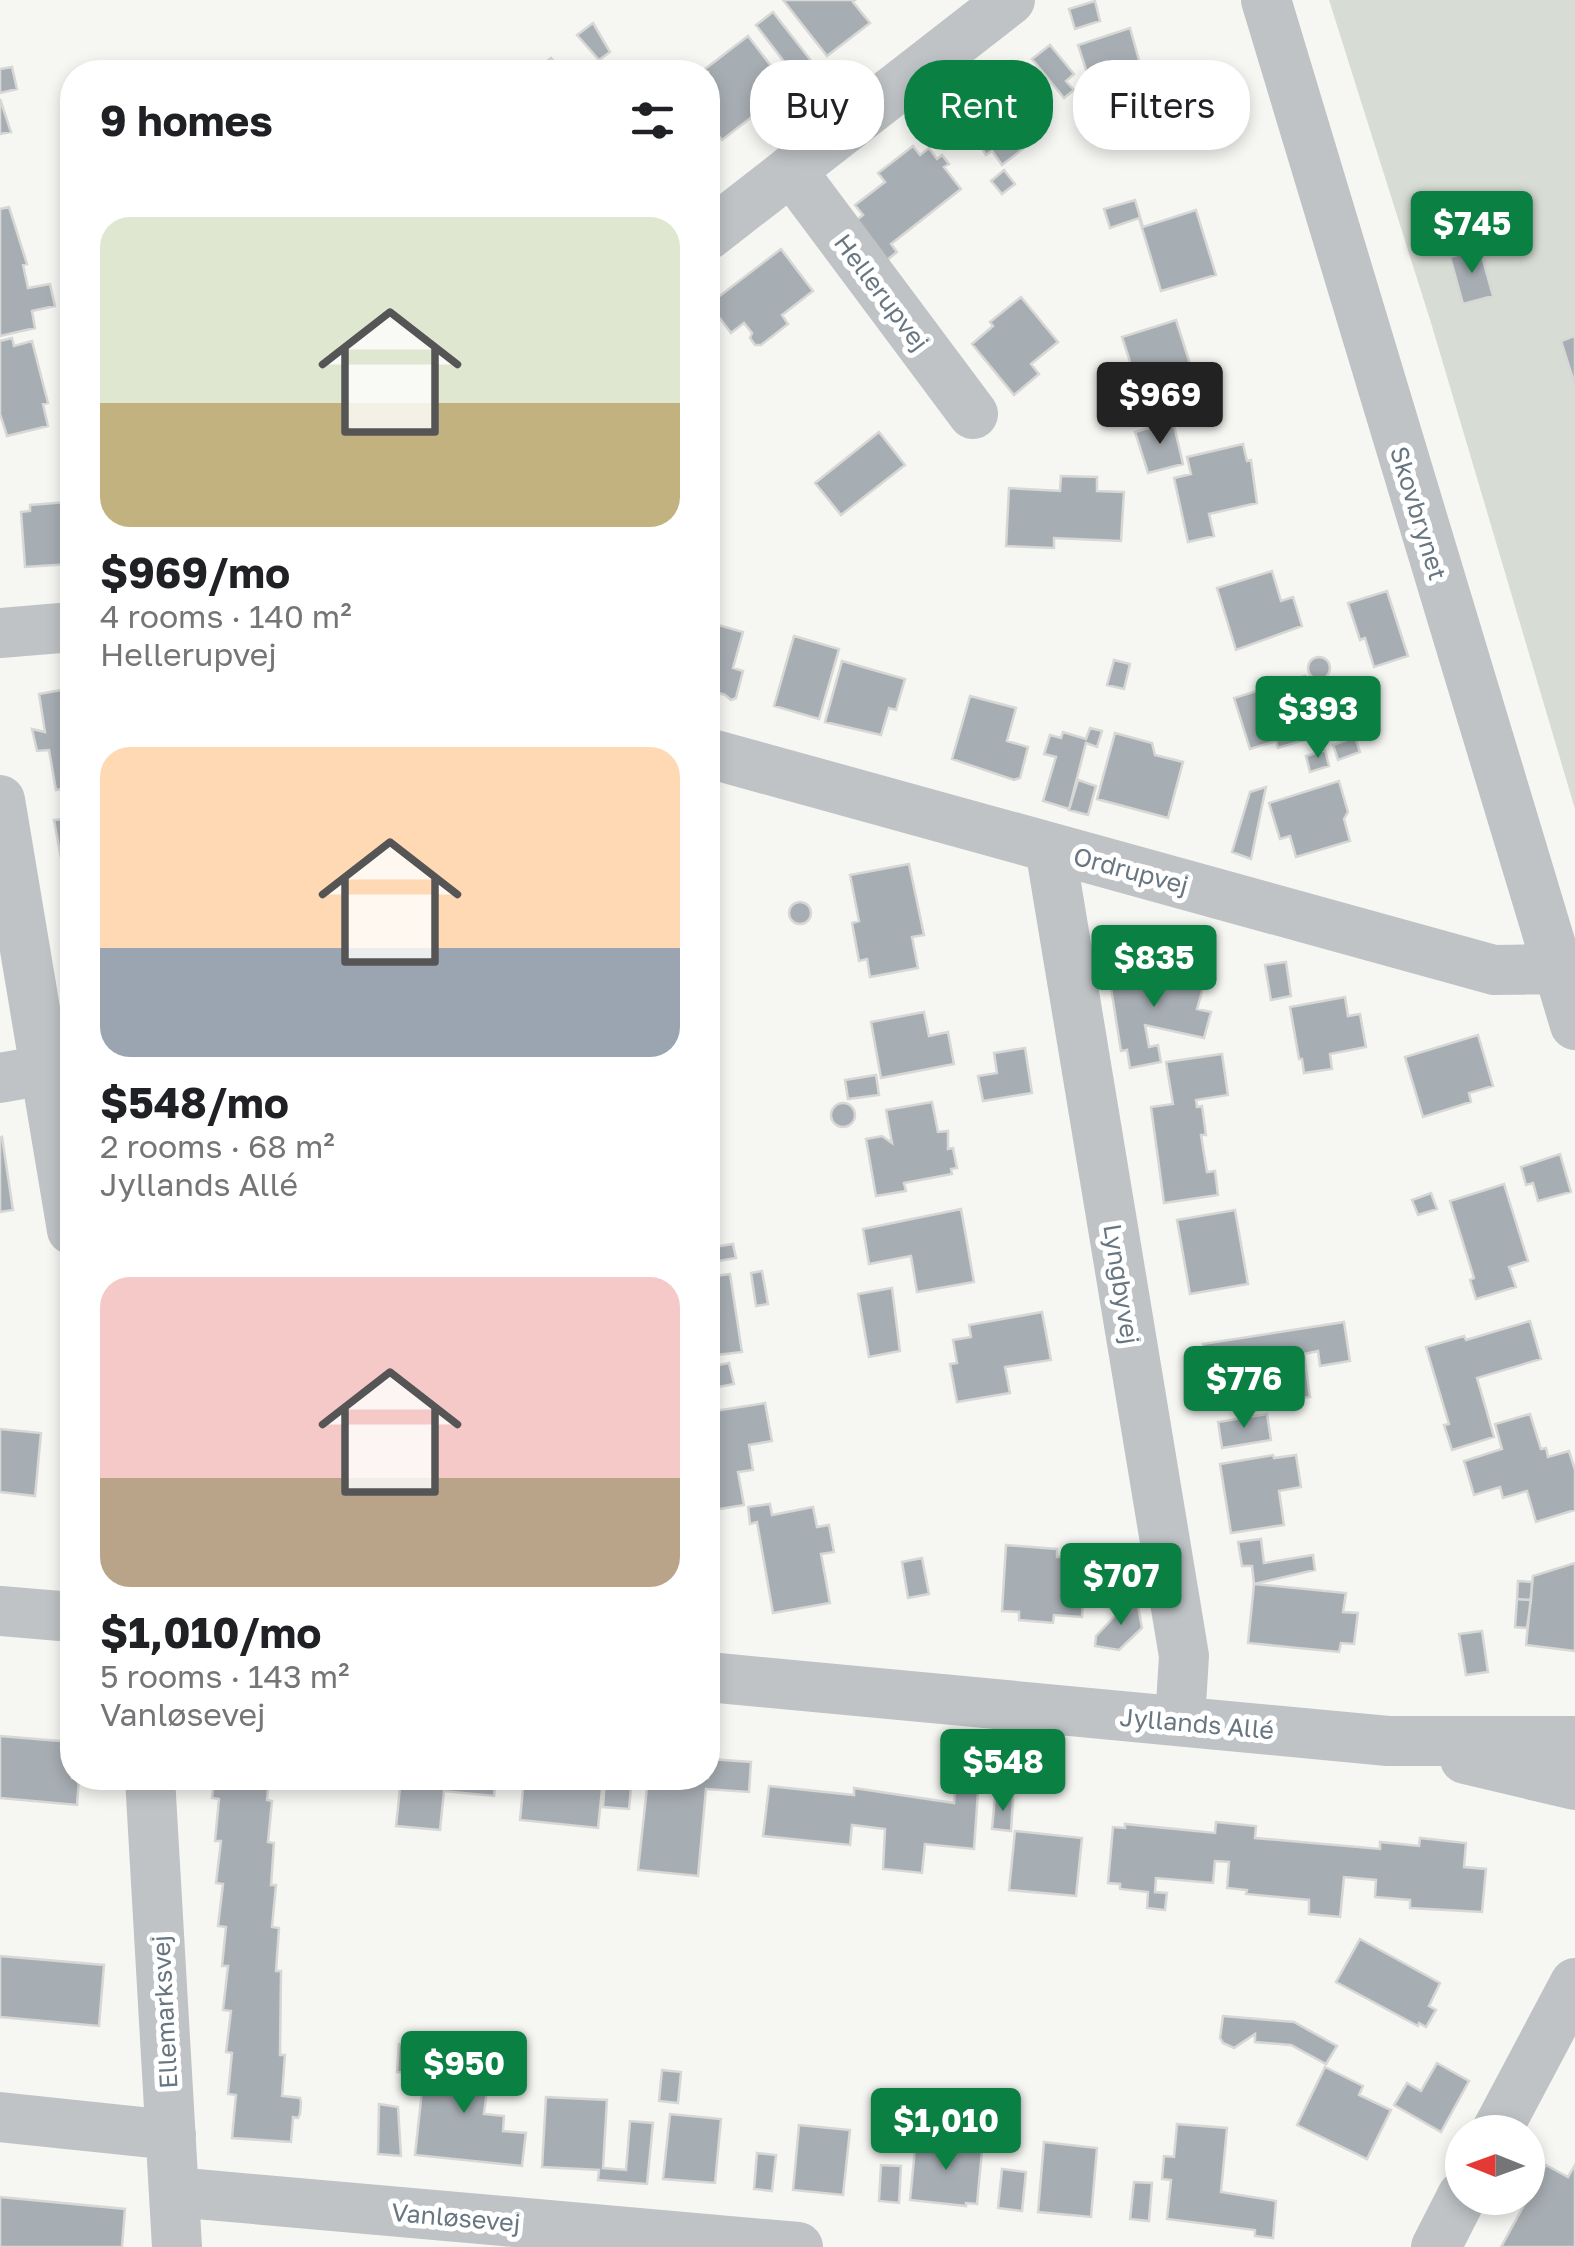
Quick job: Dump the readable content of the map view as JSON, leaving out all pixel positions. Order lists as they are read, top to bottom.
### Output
{
  "streets": {
    "street": [
      "Hellerupvej",
      "Skovbrynet",
      "Ordrupvej",
      "Lyngbyvej",
      "Jyllands Allé",
      "Ellemarksvej",
      "Vanløsevej"
    ]
  },
  "crossings": [
    ["Skovbrynet", "Ordrupvej"],
    ["Ordrupvej", "Lyngbyvej"],
    ["Lyngbyvej", "Jyllands Allé"],
    ["Ellemarksvej", "Vanløsevej"]
  ],
  "north": "left",
  "page": {
    "chip": ["Buy", "Rent", "Filters"],
    "heading": "9 homes",
    "list": [
      {
        "name": "$969/mo",
        "note": "4 rooms · 140 m² · Hellerupvej"
      },
      {
        "name": "$548/mo",
        "note": "2 rooms · 68 m² · Jyllands Allé"
      },
      {
        "name": "$1,010/mo",
        "note": "5 rooms · 143 m² · Vanløsevej"
      }
    ],
    "price": [
      "$745",
      "$969",
      "$393",
      "$835",
      "$776",
      "$707",
      "$548",
      "$950",
      "$1,010"
    ]
  }
}
